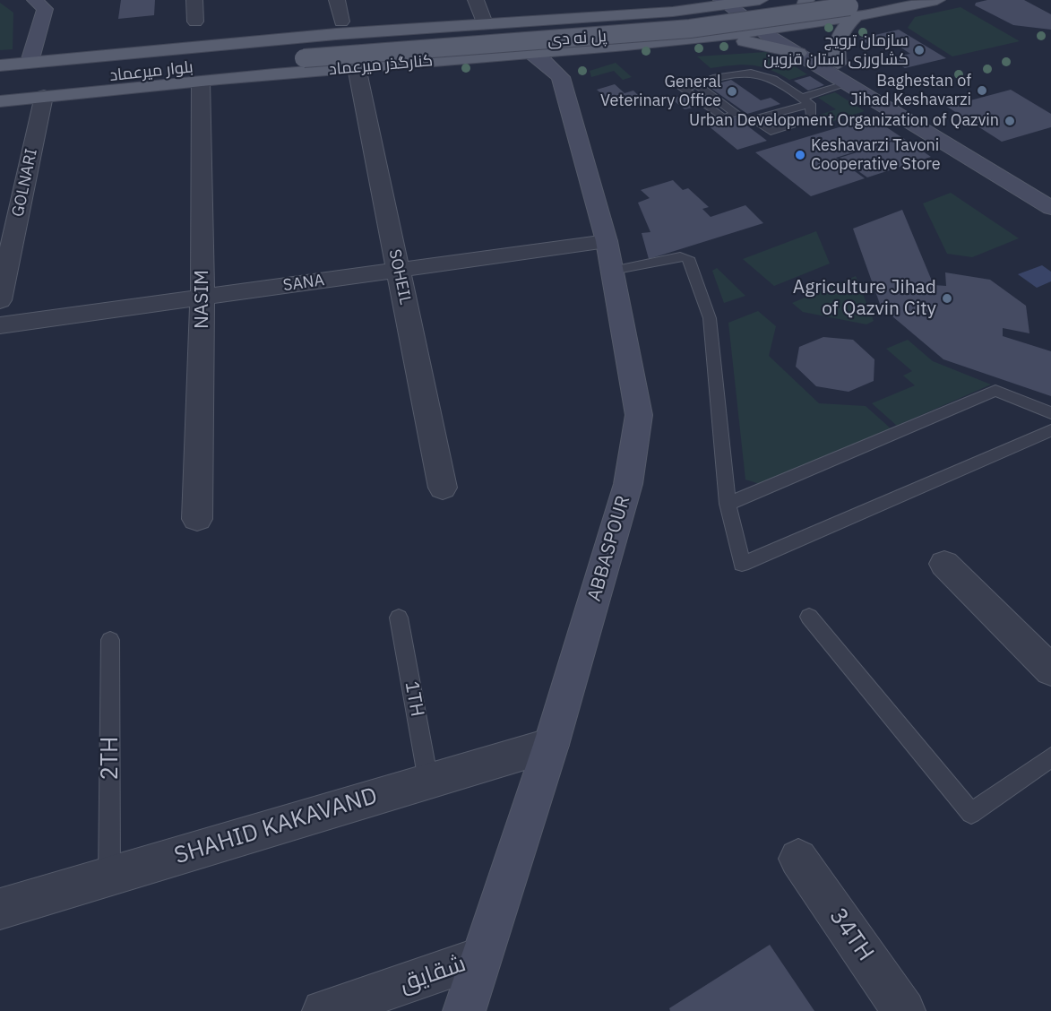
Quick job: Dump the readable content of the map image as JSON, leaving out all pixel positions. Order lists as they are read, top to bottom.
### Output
{
  "streets": {
    "main road": ["پل نه دی", "کنارگذر میرعماد", "بلوار میرعماد"],
    "street": [
      "GOLNARI",
      "SOHEIL",
      "SANA",
      "NASIM",
      "ABBASPOUR",
      "SHAHID KAKAVAND",
      "34TH",
      "شقایق"
    ],
    "lane": ["1TH", "2TH"]
  },
  "crossings": [
    ["پل نه دی", "کنارگذر میرعماد"],
    ["پل نه دی", "بلوار میرعماد"],
    ["کنارگذر میرعماد", "GOLNARI"],
    ["کنارگذر میرعماد", "SOHEIL"],
    ["کنارگذر میرعماد", "NASIM"],
    ["SOHEIL", "SANA"],
    ["SANA", "NASIM"],
    ["SANA", "ABBASPOUR"],
    ["ABBASPOUR", "SHAHID KAKAVAND"],
    ["ABBASPOUR", "شقایق"],
    ["1TH", "SHAHID KAKAVAND"],
    ["2TH", "SHAHID KAKAVAND"]
  ],
  "places": [
    "سازمان ترویج کشاورزی استان قزوین",
    "Baghestan of Jihad Keshavarzi",
    "General Veterinary Office",
    "Urban Development Organization of Qazvin",
    "Keshavarzi Tavoni Cooperative Store",
    "Agriculture Jihad of Qazvin City"
  ]
}
